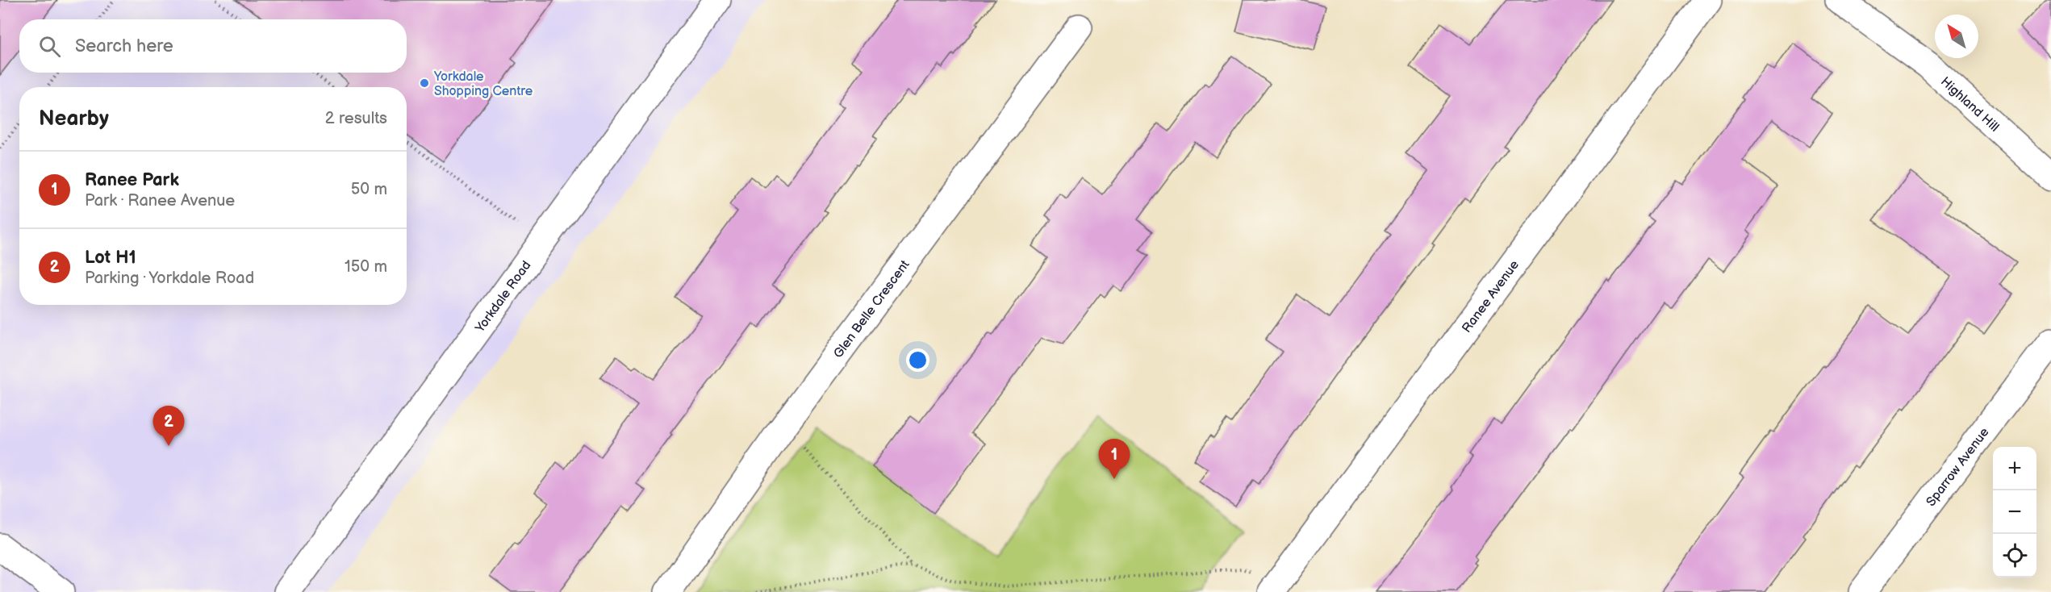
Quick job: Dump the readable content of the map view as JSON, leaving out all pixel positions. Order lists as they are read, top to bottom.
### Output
{
  "streets": {
    "street": [
      "Highland Hill",
      "Yorkdale Road",
      "Ranee Avenue",
      "Glen Belle Crescent",
      "Sparrow Avenue"
    ]
  },
  "places": ["Yorkdale Shopping Centre"],
  "north": "top left",
  "page": {
    "search": "Search here",
    "heading": ["Nearby", "2 results"],
    "list": [
      {
        "mark": "1",
        "name": "Ranee Park",
        "note": "Park · Ranee Avenue",
        "value": "50 m"
      },
      {
        "mark": "2",
        "name": "Lot H1",
        "note": "Parking · Yorkdale Road",
        "value": "150 m"
      }
    ],
    "pins": ["2", "1"],
    "map_buttons": ["+", "−"]
  }
}
